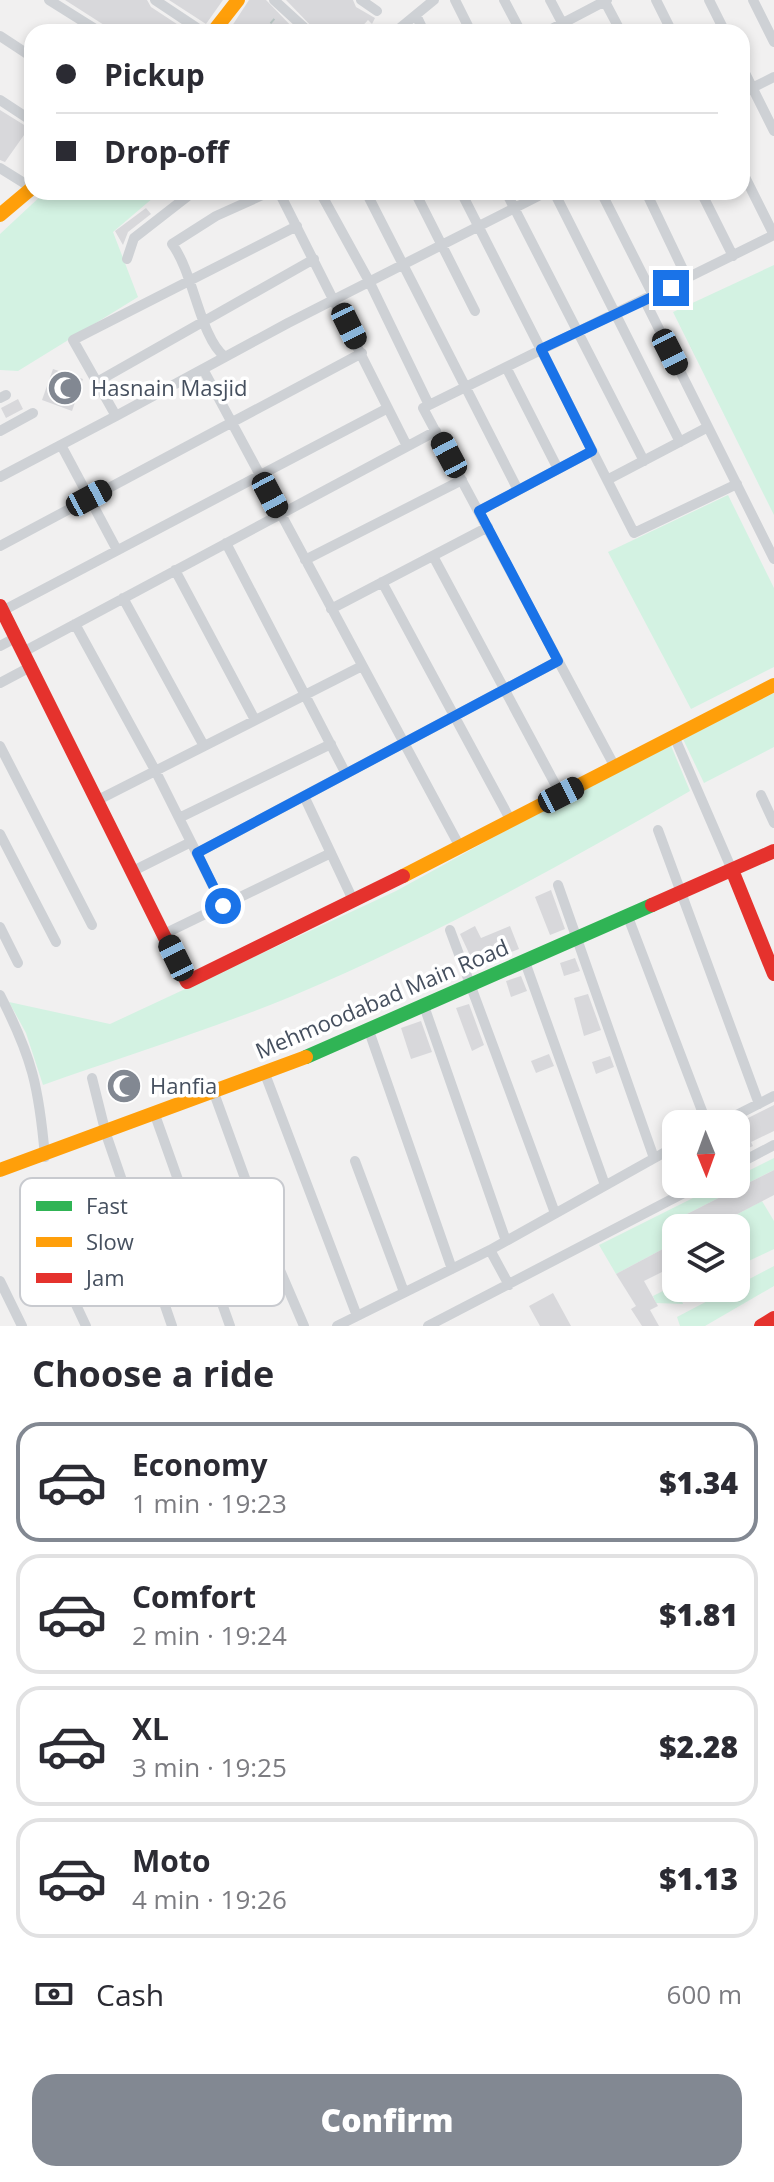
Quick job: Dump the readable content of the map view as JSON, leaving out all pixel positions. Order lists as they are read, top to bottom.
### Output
{
  "streets": {
    "street": ["Mehmoodabad Main Road"]
  },
  "places": {
    "mosque": ["Hasnain Masjid", "Hanfia"]
  },
  "legend": ["Fast", "Slow", "Jam"],
  "north": "bottom",
  "page": {
    "banner": ["Pickup", "Drop-off"],
    "heading": "Choose a ride",
    "list": [
      {
        "name": "Economy",
        "note": "1 min · 19:23",
        "value": "$1.34"
      },
      {
        "name": "Comfort",
        "note": "2 min · 19:24",
        "value": "$1.81"
      },
      {
        "name": "XL",
        "note": "3 min · 19:25",
        "value": "$2.28"
      },
      {
        "name": "Moto",
        "note": "4 min · 19:26",
        "value": "$1.13"
      }
    ],
    "pay": ["Cash", "600 m"],
    "buttons": "Confirm"
  }
}
